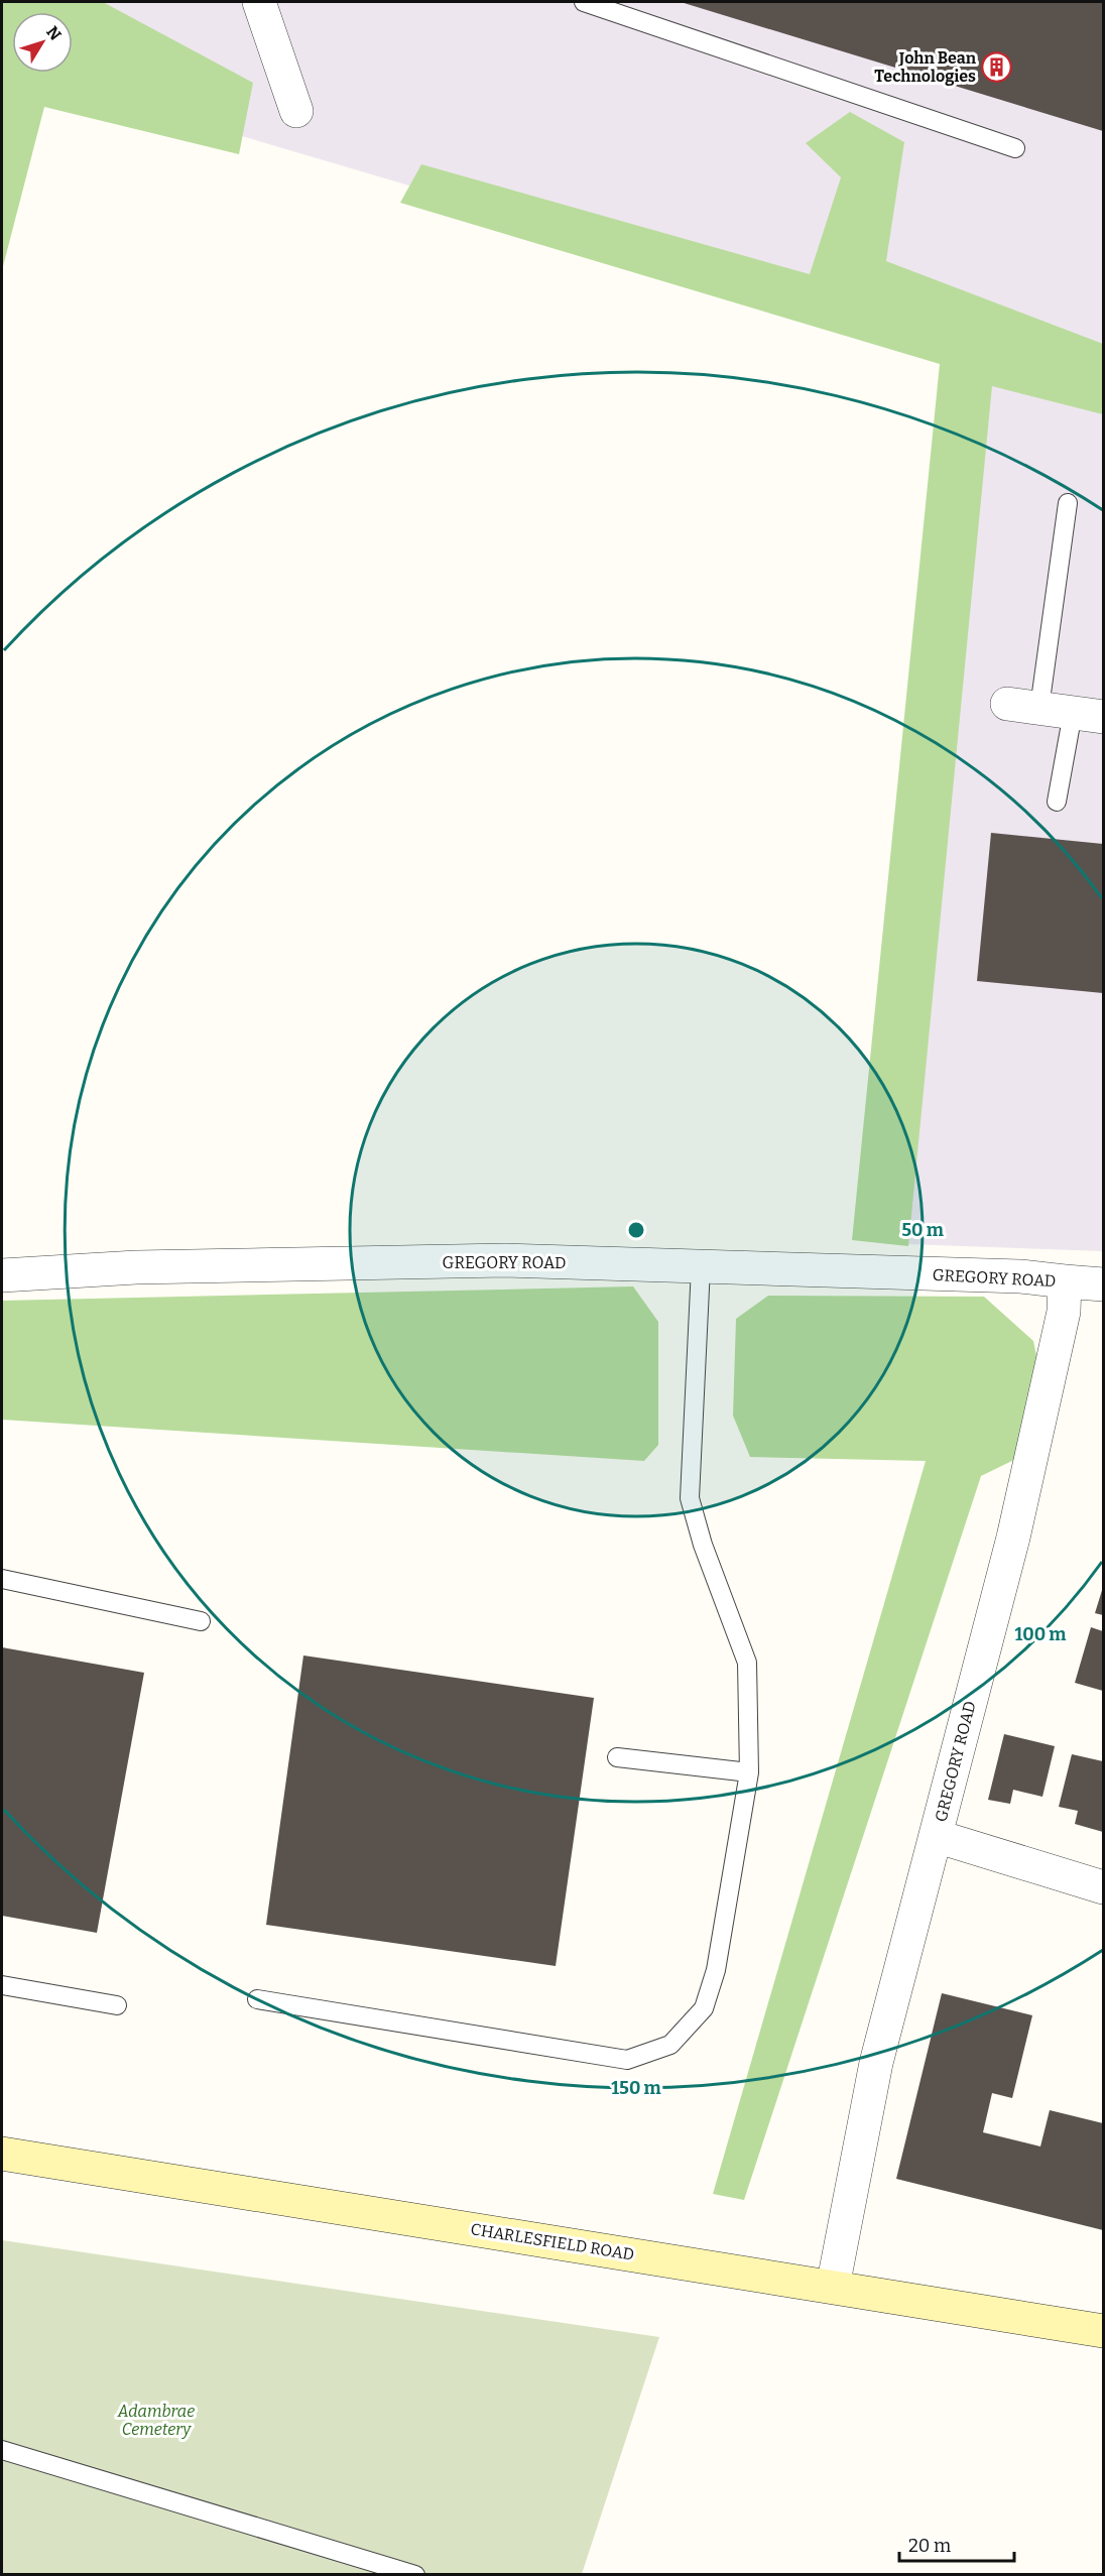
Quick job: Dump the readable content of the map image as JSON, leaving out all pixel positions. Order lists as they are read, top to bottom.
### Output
{
  "streets": {
    "street": ["GREGORY ROAD", "CHARLESFIELD ROAD"]
  },
  "crossings": [
    ["GREGORY ROAD", "CHARLESFIELD ROAD"]
  ],
  "parks": ["Adambrae Cemetery"],
  "places": {
    "building": ["John Bean Technologies"]
  },
  "scale_bar": "20 m",
  "north": "top right",
  "rings": ["50 m", "100 m", "150 m"]
}
